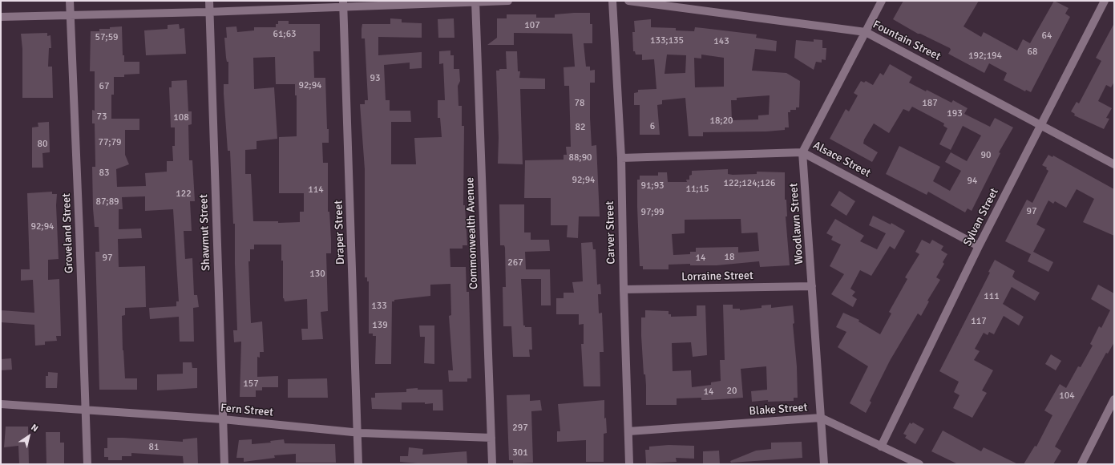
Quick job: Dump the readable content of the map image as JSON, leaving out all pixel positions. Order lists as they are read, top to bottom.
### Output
{
  "streets": {
    "street": [
      "Fountain Street",
      "Alsace Street",
      "Sylvan Street",
      "Woodlawn Street",
      "Shawmut Street",
      "Draper Street",
      "Carver Street",
      "Groveland Street",
      "Commonwealth Avenue",
      "Lorraine Street",
      "Blake Street",
      "Fern Street"
    ]
  },
  "crossings": [
    ["Fountain Street", "Sylvan Street"],
    ["Alsace Street", "Sylvan Street"],
    ["Alsace Street", "Woodlawn Street"],
    ["Alsace Street", "Carver Street"],
    ["Sylvan Street", "Blake Street"],
    ["Woodlawn Street", "Lorraine Street"],
    ["Woodlawn Street", "Blake Street"],
    ["Shawmut Street", "Fern Street"],
    ["Draper Street", "Fern Street"],
    ["Carver Street", "Lorraine Street"],
    ["Carver Street", "Blake Street"],
    ["Groveland Street", "Fern Street"],
    ["Commonwealth Avenue", "Fern Street"]
  ],
  "house_numbers": [
    "107",
    "61;63",
    "64",
    "57;59",
    "133;135",
    "143",
    "68",
    "192;194",
    "93",
    "92;94",
    "67",
    "78",
    "187",
    "193",
    "73",
    "108",
    "18;20",
    "6",
    "82",
    "77;79",
    "80",
    "90",
    "88;90",
    "83",
    "92;94",
    "94",
    "122;124;126",
    "91;93",
    "11;15",
    "114",
    "122",
    "87;89",
    "97",
    "97;99",
    "92;94",
    "18",
    "97",
    "14",
    "267",
    "130",
    "111",
    "133",
    "117",
    "139",
    "157",
    "20",
    "14",
    "104",
    "297",
    "81",
    "301"
  ],
  "north": "top right"
}
